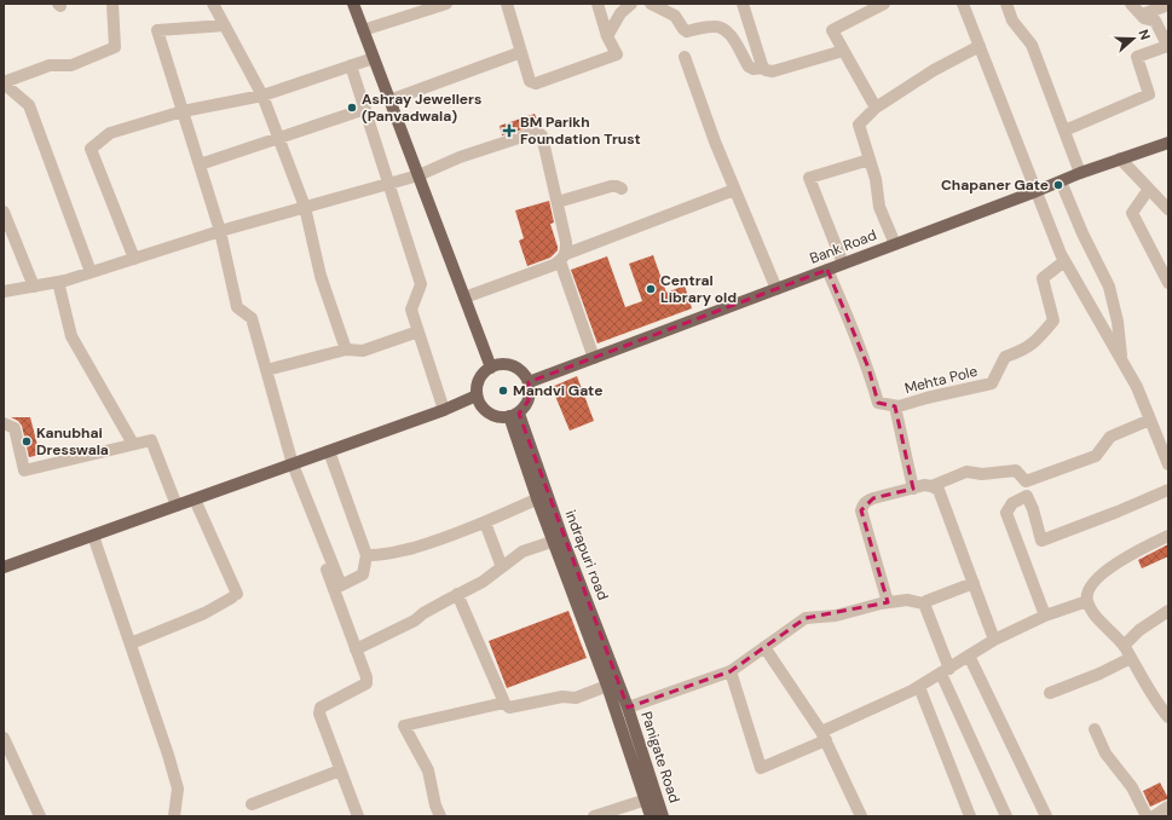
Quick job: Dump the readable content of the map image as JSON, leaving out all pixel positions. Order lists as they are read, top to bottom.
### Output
{
  "streets": {
    "main road": ["Bank Road", "indrapuri road", "Panigate Road"],
    "street": ["Mehta Pole"]
  },
  "crossings": [
    ["Bank Road", "Mehta Pole"],
    ["Bank Road", "indrapuri road"],
    ["indrapuri road", "Panigate Road"]
  ],
  "places": {
    "other": [
      "Ashray Jewellers (Panvadwala)",
      "Chapaner Gate",
      "Central Library old",
      "Mandvi Gate",
      "Kanubhai Dresswala"
    ],
    "health": ["BM Parikh Foundation Trust"]
  },
  "north": "right"
}
